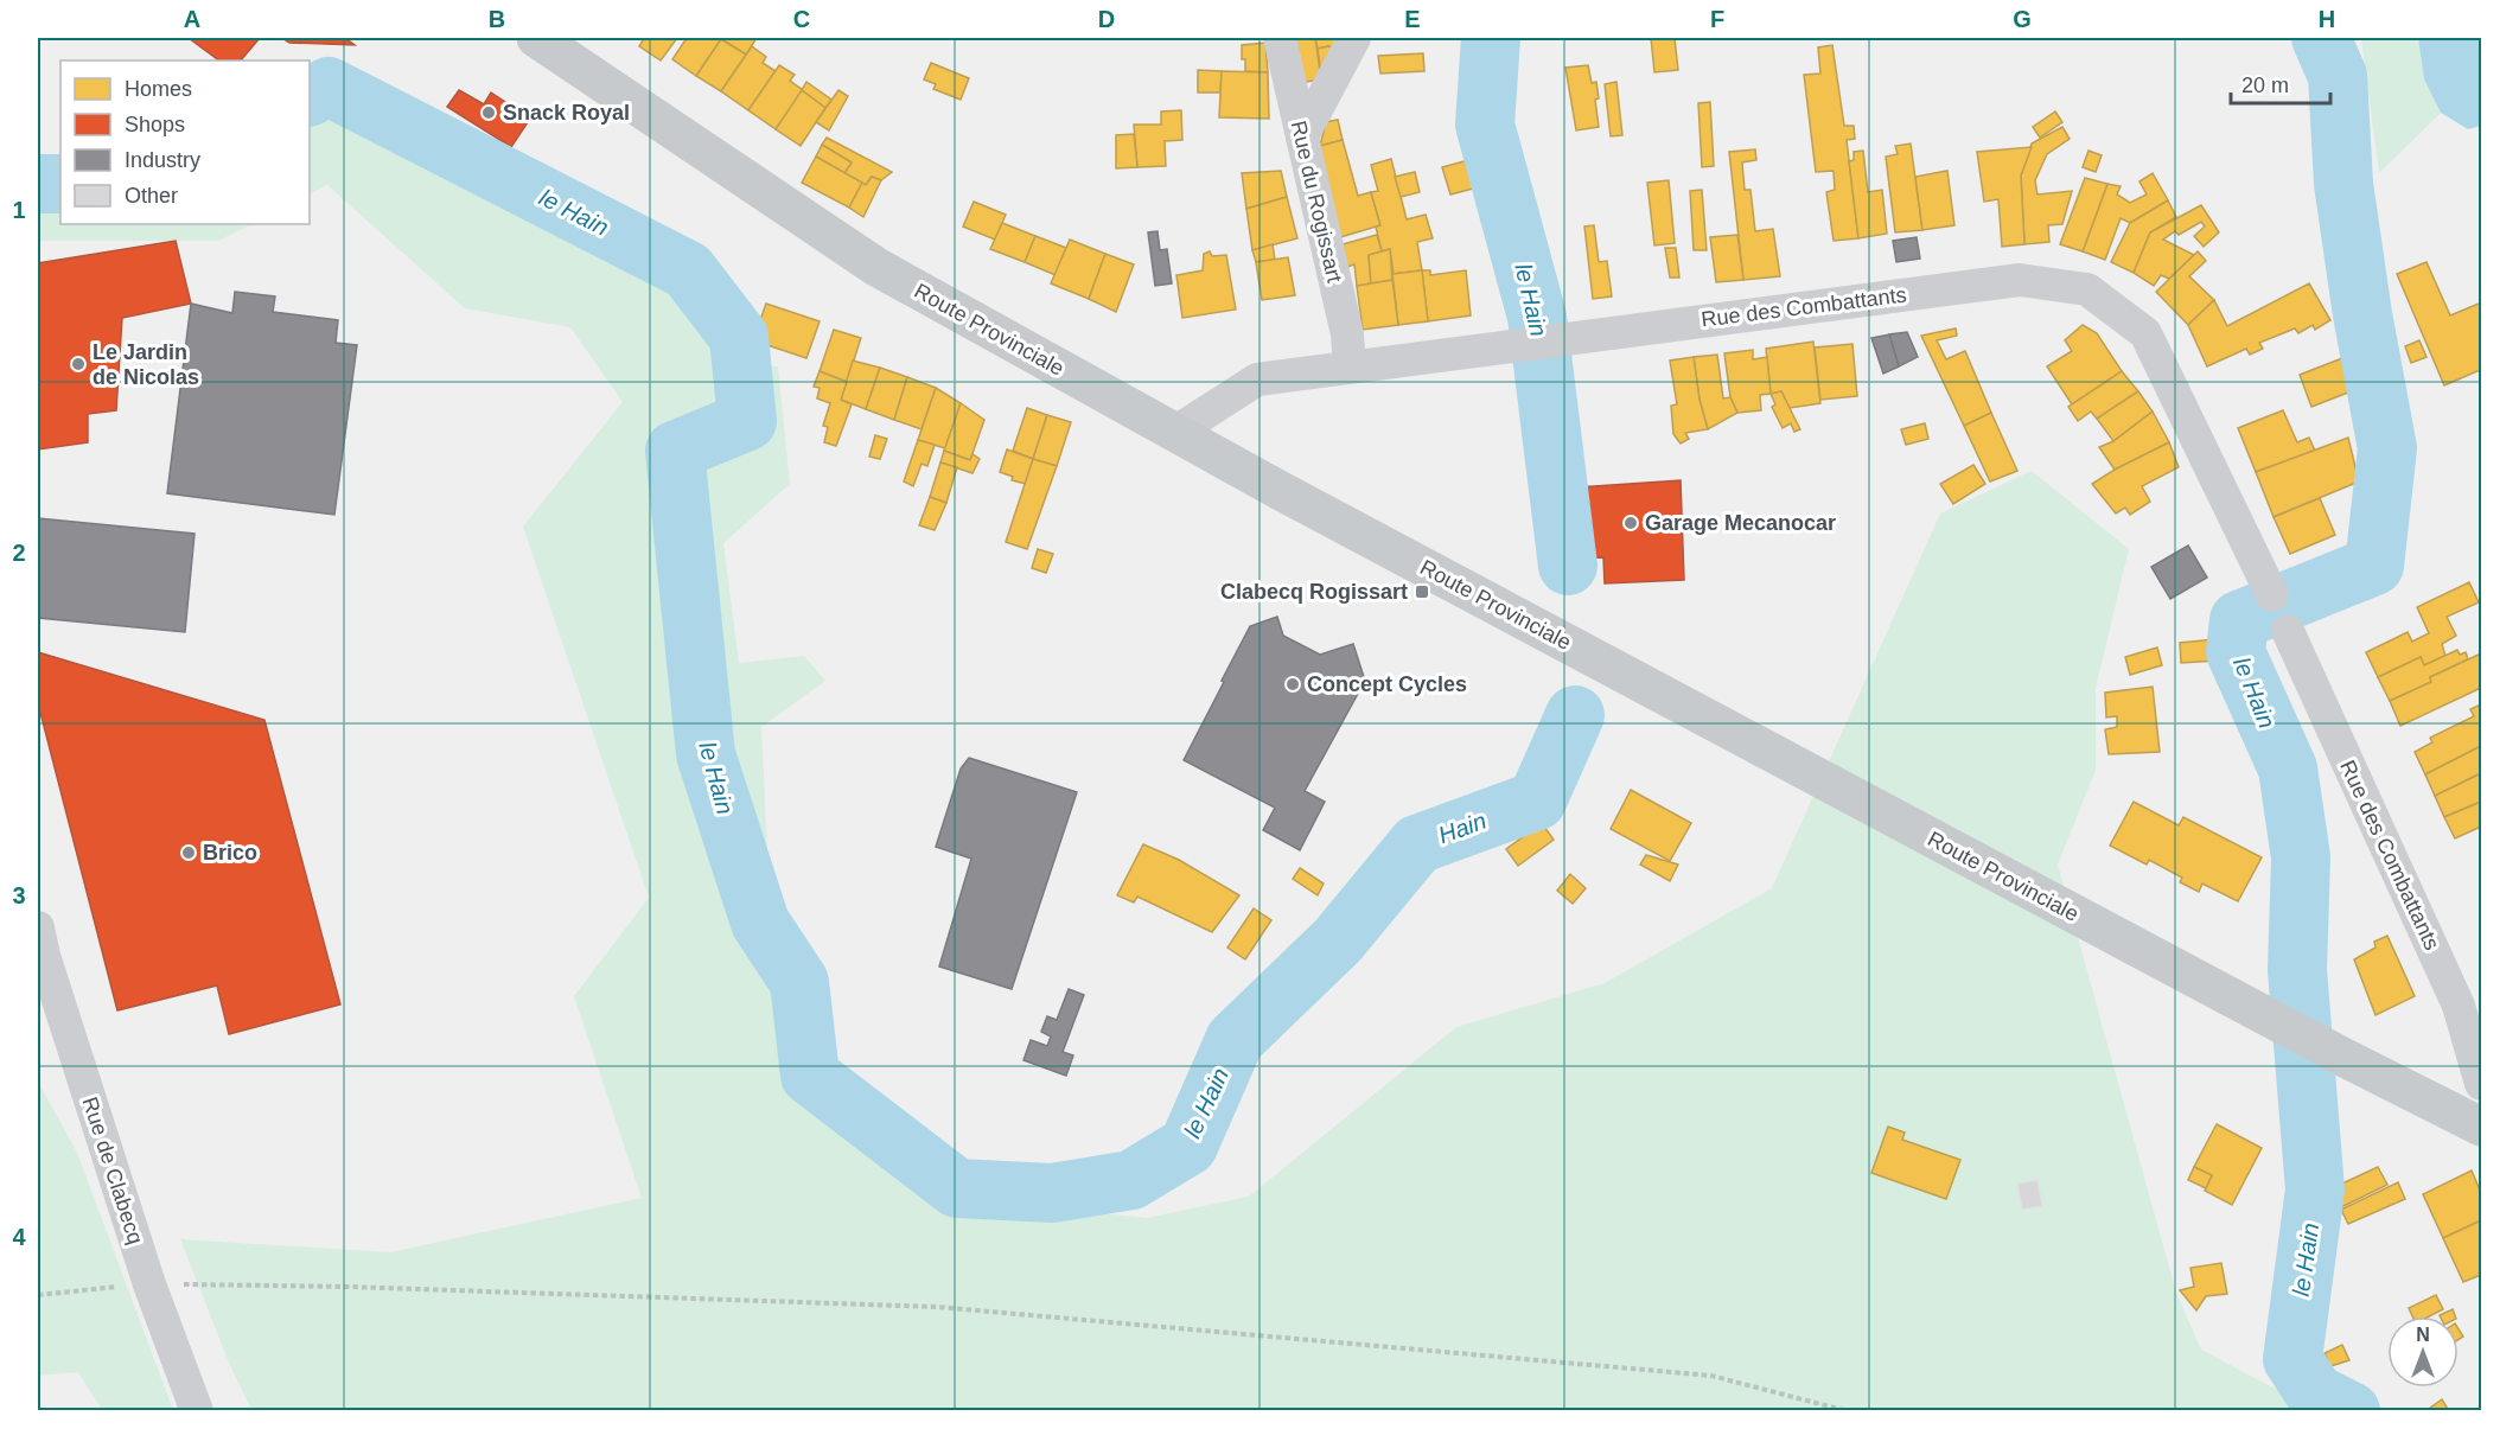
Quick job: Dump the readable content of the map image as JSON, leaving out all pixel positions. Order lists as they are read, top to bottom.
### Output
{
  "streets": {
    "main road": ["Route Provinciale"],
    "street": ["Rue du Rogissart", "Rue des Combattants", "Rue de Clabecq"]
  },
  "crossings": [
    ["Rue du Rogissart", "Rue des Combattants"],
    ["Rue des Combattants", "Route Provinciale"]
  ],
  "water": ["le Hain", "Hain"],
  "places": {
    "other": [
      "Snack Royal",
      "Le Jardin de Nicolas",
      "Garage Mecanocar",
      "Concept Cycles",
      "Brico"
    ],
    "transit": ["Clabecq Rogissart"]
  },
  "legend": [
    "Homes",
    "Shops",
    "Industry",
    "Other"
  ],
  "scale_bar": "20 m",
  "north": "top",
  "grid": {
    "columns": [
      "A",
      "B",
      "C",
      "D",
      "E",
      "F",
      "G",
      "H"
    ],
    "rows": [
      "1",
      "2",
      "3",
      "4"
    ]
  }
}
